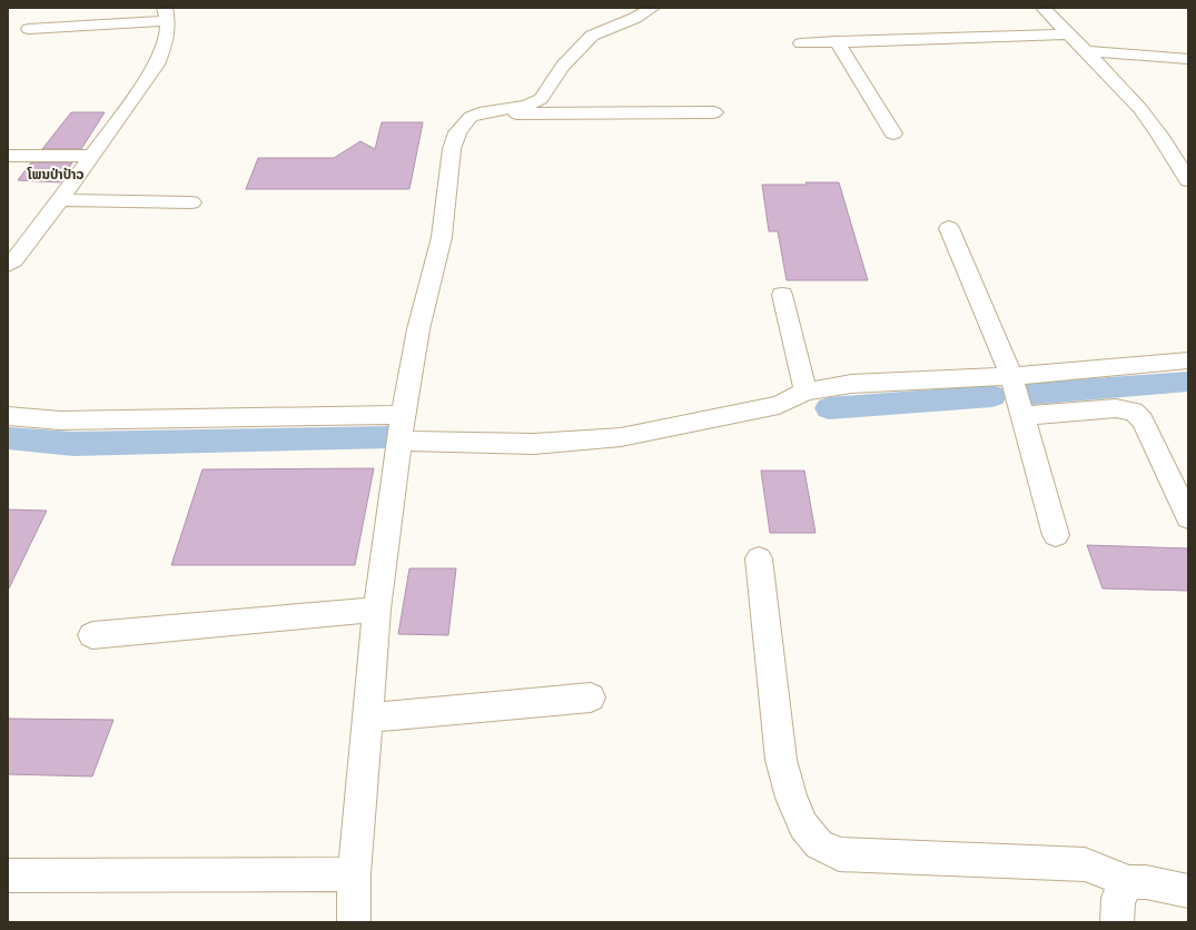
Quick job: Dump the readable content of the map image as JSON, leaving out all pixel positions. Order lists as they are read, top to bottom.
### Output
{
  "districts": ["ໂພນປ່າປ້າວ"]
}
